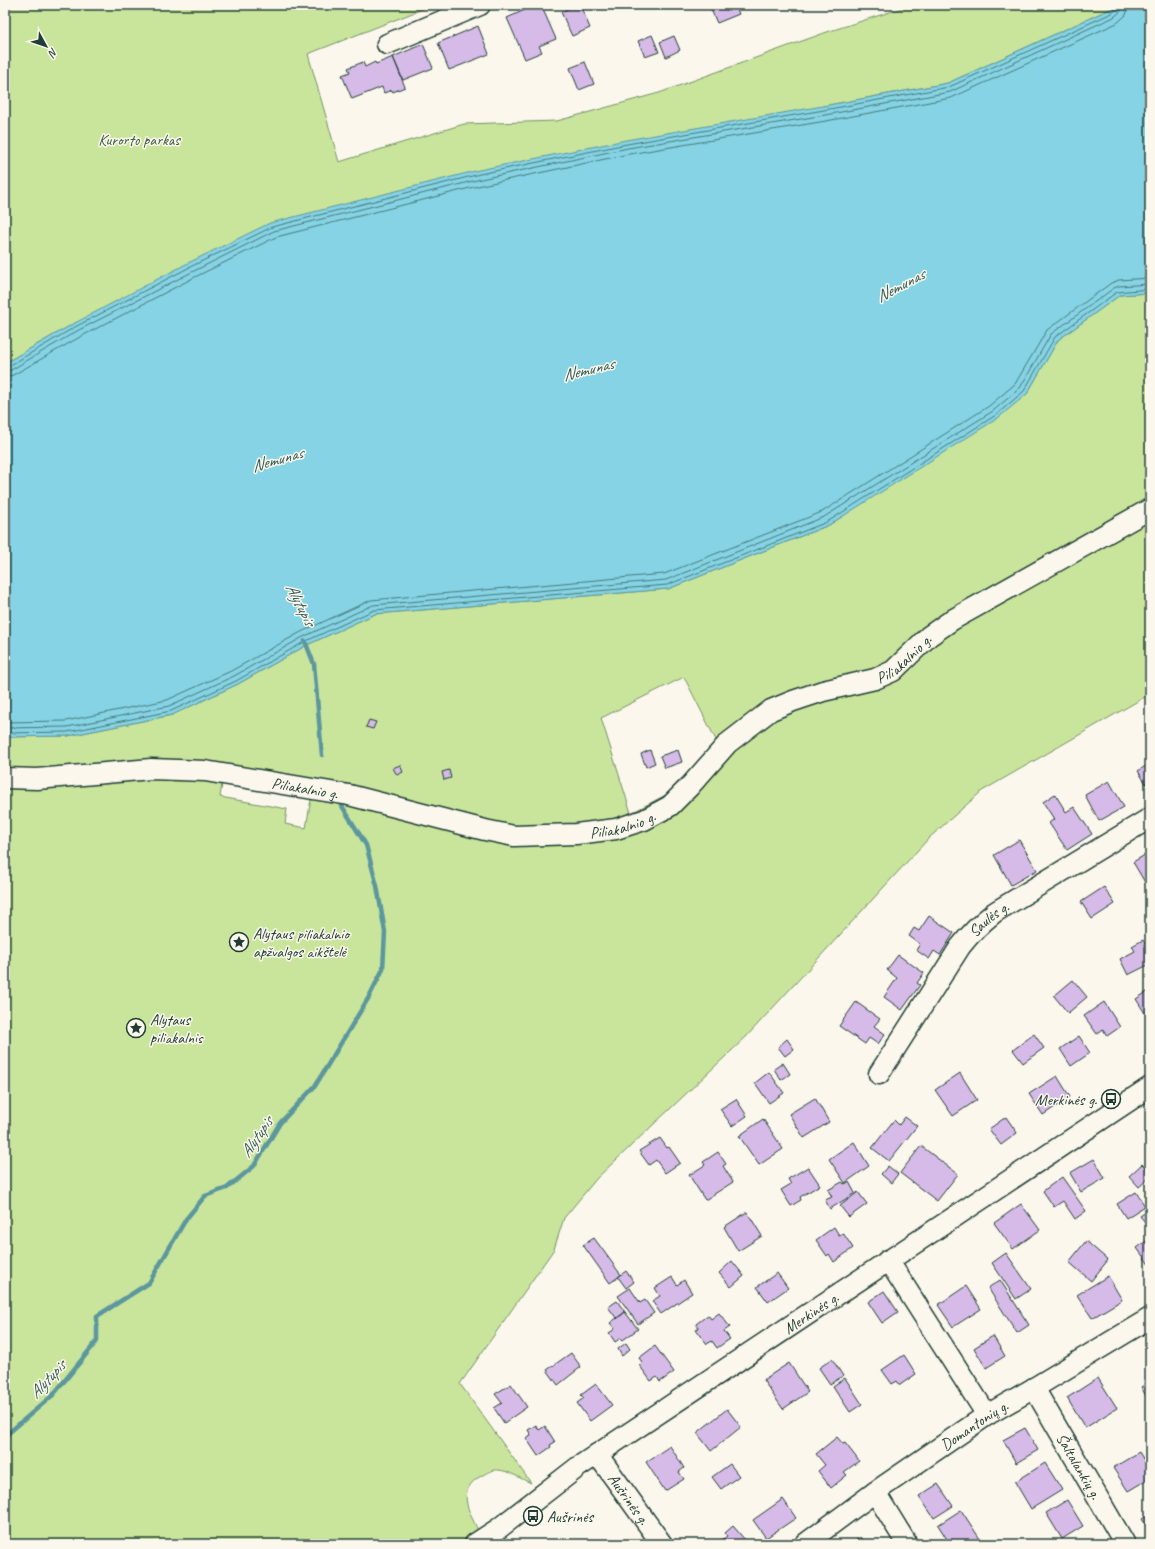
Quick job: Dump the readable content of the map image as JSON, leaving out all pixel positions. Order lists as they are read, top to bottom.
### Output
{
  "streets": {
    "street": [
      "Piliakalnio g.",
      "Saulės g.",
      "Merkinės g.",
      "Domantonių g.",
      "Šaltalankių g.",
      "Aušrinės g."
    ]
  },
  "crossings": [
    ["Merkinės g.", "Aušrinės g."],
    ["Domantonių g.", "Šaltalankių g."]
  ],
  "water": ["Nemunas", "Alytupis"],
  "parks": ["Kurorto parkas"],
  "places": {
    "place": ["Alytaus piliakalnio apžvalgos aikštelė", "Alytaus piliakalnis"],
    "bus stop": ["Merkinės g.", "Aušrinės"]
  },
  "north": "bottom right"
}
